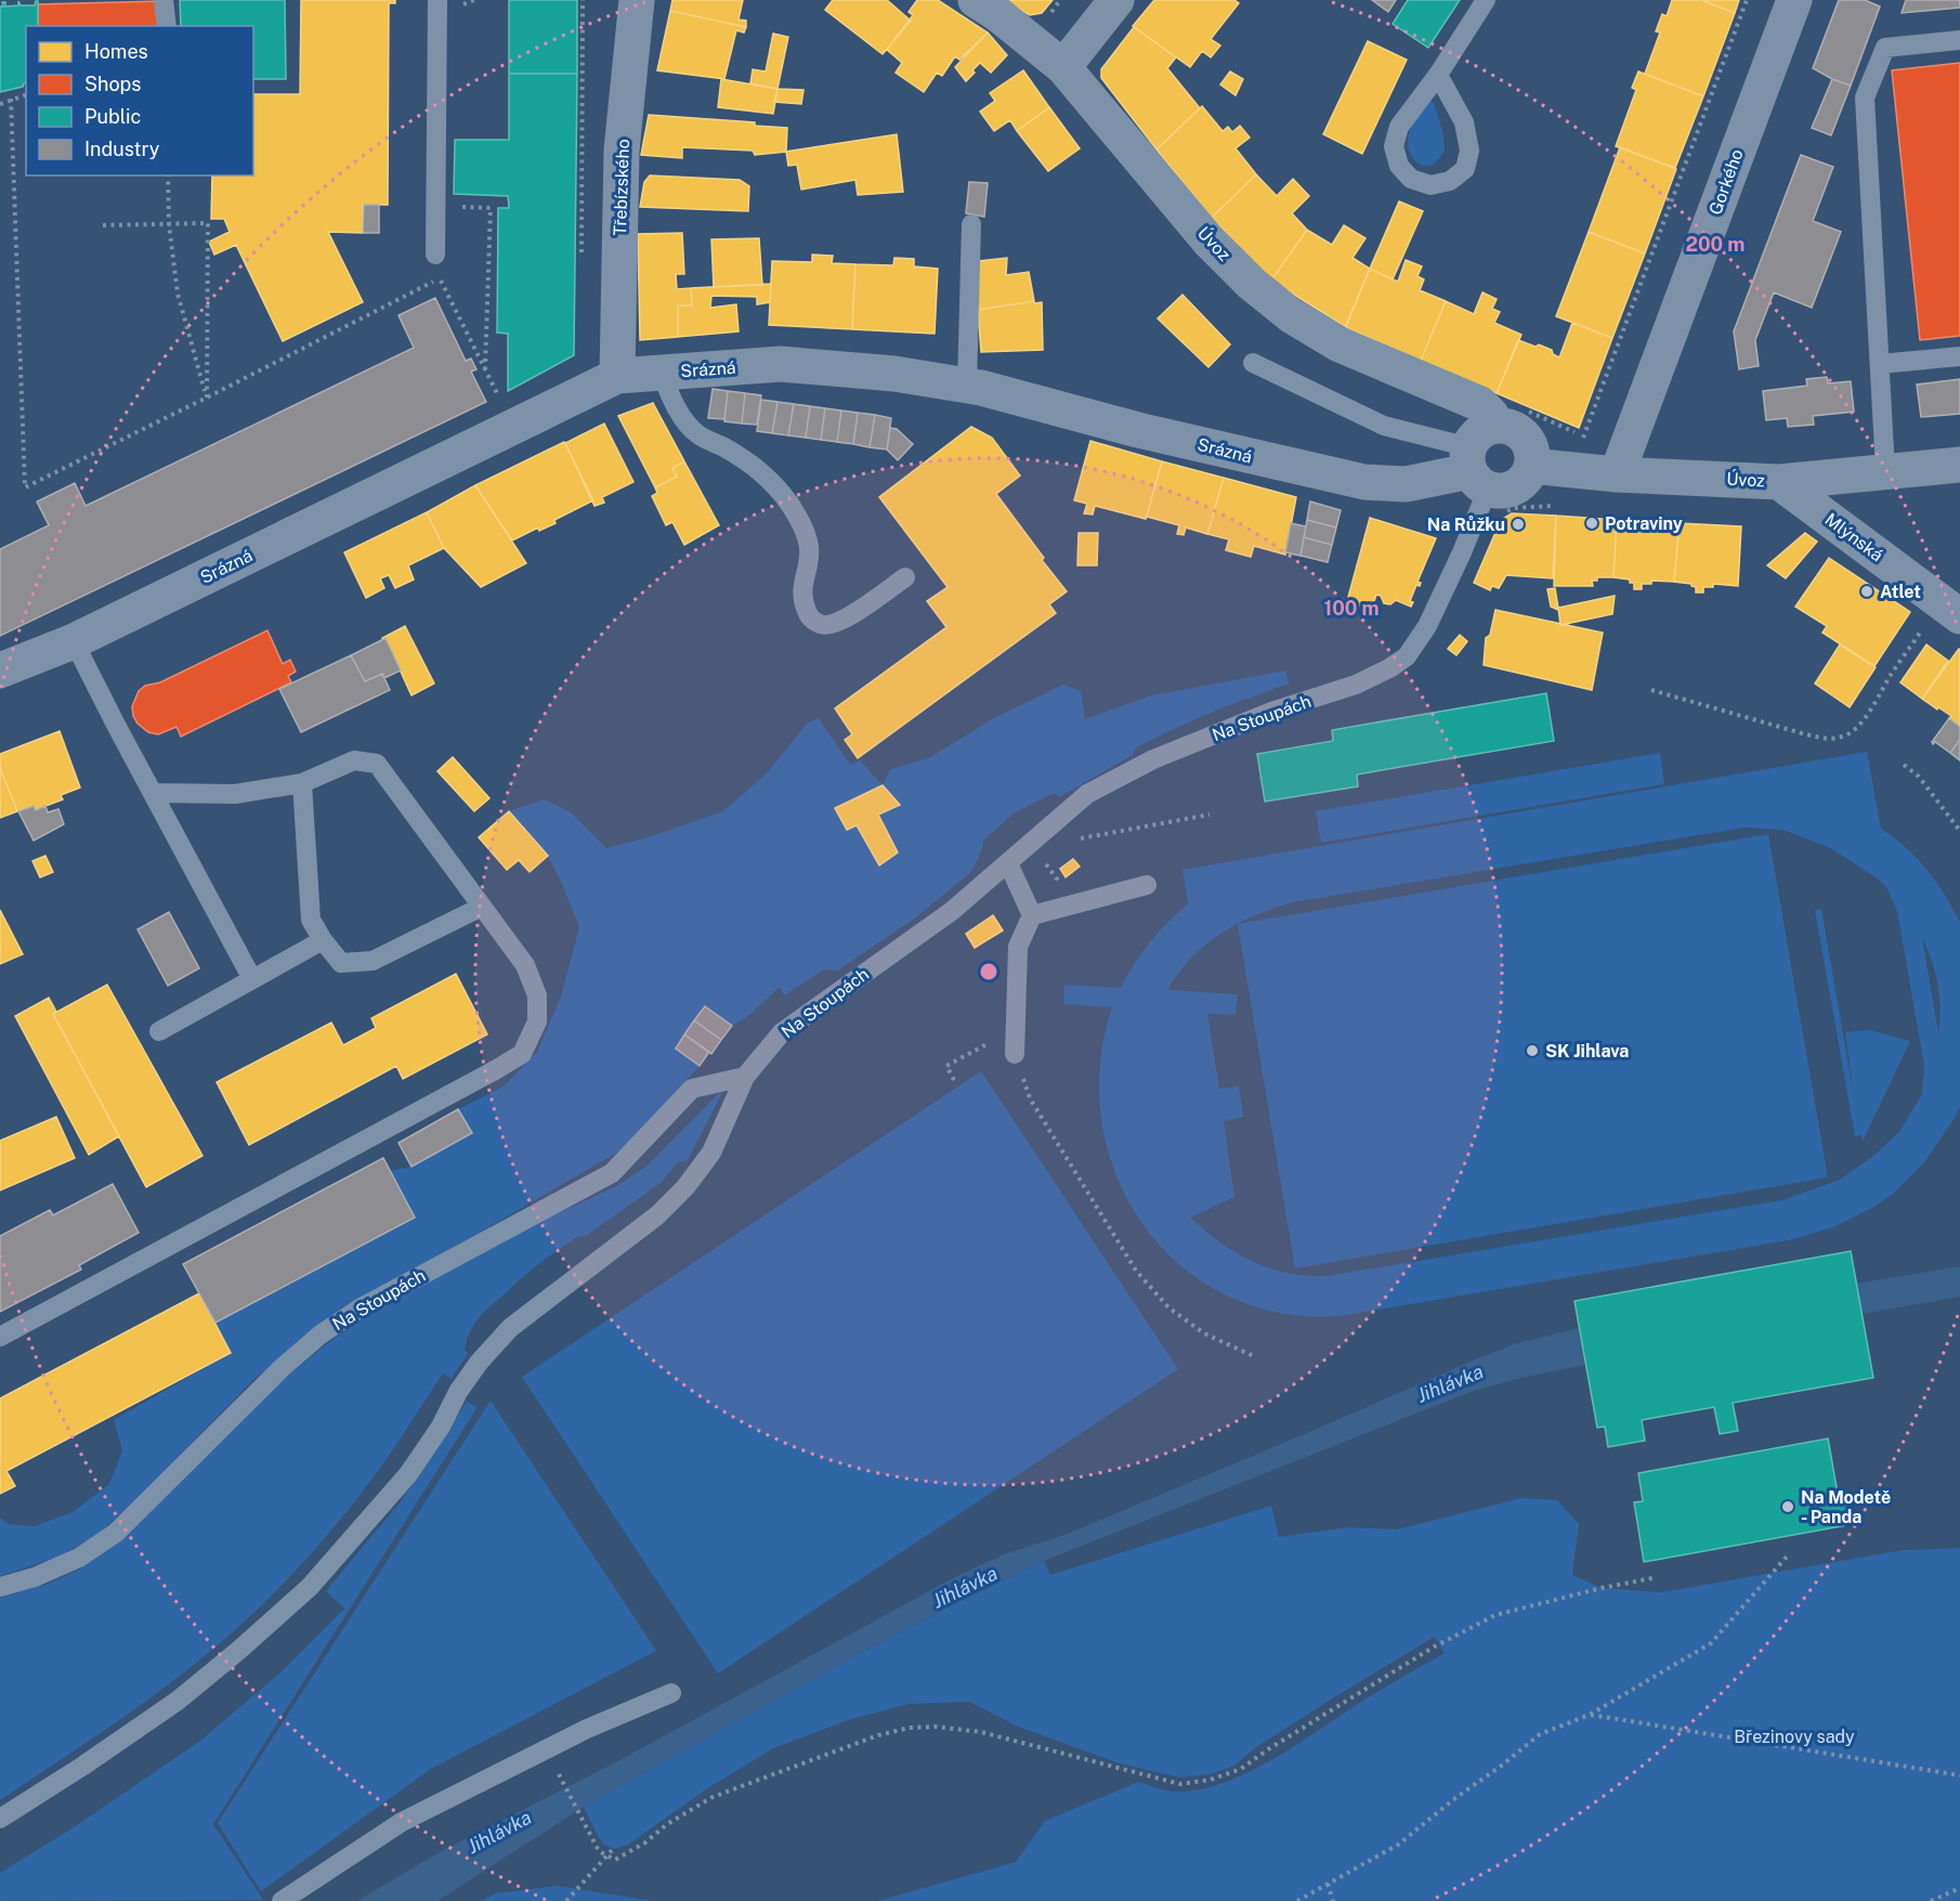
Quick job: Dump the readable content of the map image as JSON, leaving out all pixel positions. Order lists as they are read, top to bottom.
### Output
{
  "streets": {
    "street": [
      "Gorkého",
      "Třebízského",
      "Úvoz",
      "Srázná",
      "Mlýnská"
    ],
    "lane": ["Na Stoupách"]
  },
  "crossings": [
    ["Gorkého", "Úvoz"],
    ["Třebízského", "Srázná"],
    ["Úvoz", "Srázná"],
    ["Úvoz", "Mlýnská"],
    ["Úvoz", "Na Stoupách"],
    ["Srázná", "Na Stoupách"]
  ],
  "water": ["Jihlávka"],
  "parks": ["Březinovy sady"],
  "places": [
    "Potraviny",
    "Na Růžku",
    "Atlet",
    "SK Jihlava",
    "Na Modetě - Panda"
  ],
  "legend": [
    "Homes",
    "Shops",
    "Public",
    "Industry"
  ],
  "rings": ["200 m", "100 m"]
}
